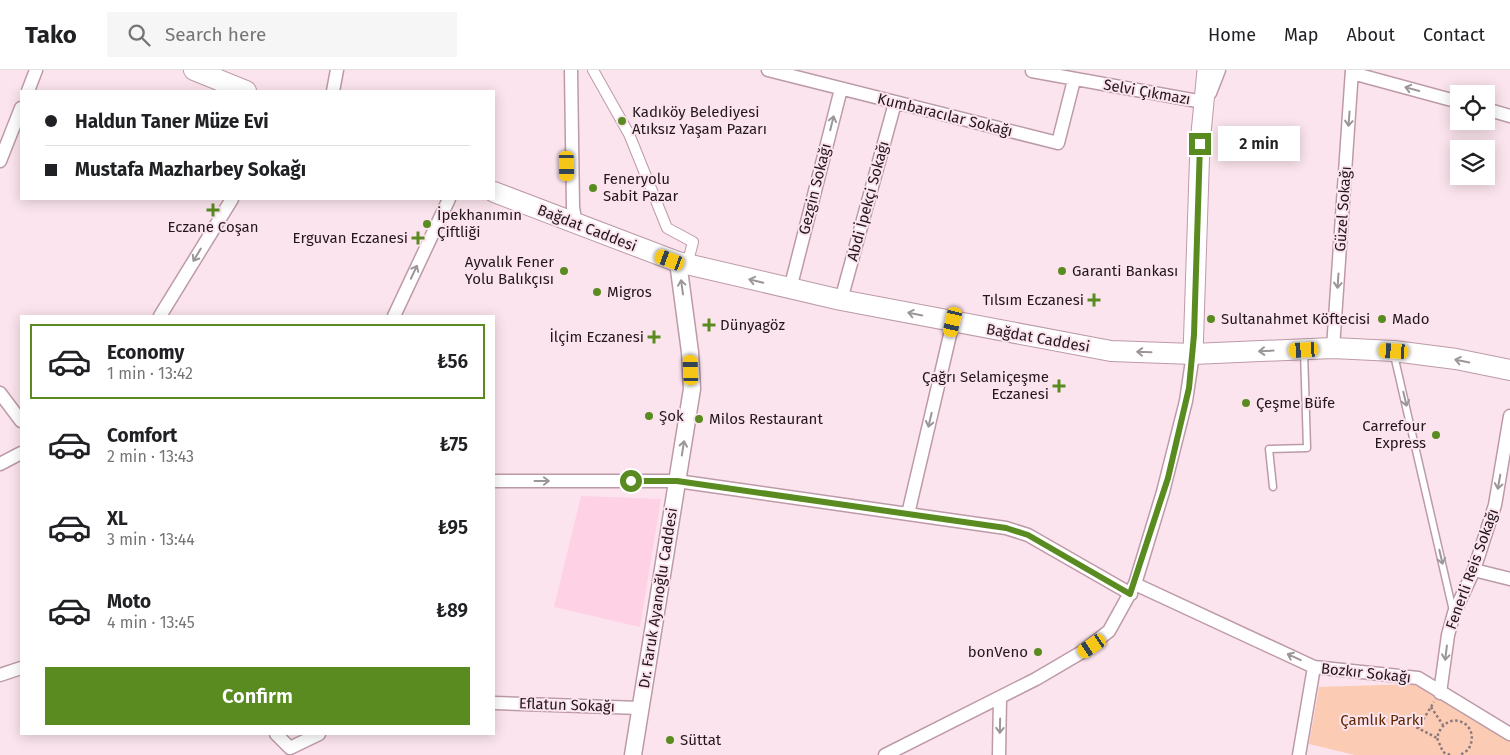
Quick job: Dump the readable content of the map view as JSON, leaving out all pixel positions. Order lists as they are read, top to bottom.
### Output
{
  "streets": {
    "main road": ["Bağdat Caddesi"],
    "street": [
      "Selvi Çıkmazı",
      "Kumbaracılar Sokağı",
      "Gezgin Sokağı",
      "Abdi İpekçi Sokağı",
      "Güzel Sokağı",
      "Fenerli Reis Sokağı",
      "Dr. Faruk Ayanoğlu Caddesi",
      "Bozkır Sokağı",
      "Eflatun Sokağı"
    ]
  },
  "crossings": [
    ["Selvi Çıkmazı", "Kumbaracılar Sokağı"],
    ["Kumbaracılar Sokağı", "Gezgin Sokağı"],
    ["Kumbaracılar Sokağı", "Abdi İpekçi Sokağı"],
    ["Gezgin Sokağı", "Bağdat Caddesi"],
    ["Abdi İpekçi Sokağı", "Bağdat Caddesi"],
    ["Güzel Sokağı", "Bağdat Caddesi"],
    ["Bağdat Caddesi", "Dr. Faruk Ayanoğlu Caddesi"],
    ["Fenerli Reis Sokağı", "Bozkır Sokağı"],
    ["Dr. Faruk Ayanoğlu Caddesi", "Bozkır Sokağı"],
    ["Dr. Faruk Ayanoğlu Caddesi", "Eflatun Sokağı"]
  ],
  "one_way": [
    "Gezgin Sokağı",
    "Güzel Sokağı",
    "Bağdat Caddesi",
    "Fenerli Reis Sokağı",
    "Dr. Faruk Ayanoğlu Caddesi"
  ],
  "parks": ["Çamlık Parkı"],
  "places": {
    "other": [
      "Kadıköy Belediyesi Atıksız Yaşam Pazarı",
      "Feneryolu Sabit Pazar",
      "İpekhanımın Çiftliği",
      "Ayvalık Fener Yolu Balıkçısı",
      "Garanti Bankası",
      "Migros",
      "Sultanahmet Köftecisi",
      "Mado",
      "Çeşme Büfe",
      "Şok",
      "Milos Restaurant",
      "Carrefour Express",
      "bonVeno",
      "Süttat"
    ],
    "health": [
      "Eczane Coşan",
      "Erguvan Eczanesi",
      "Tılsım Eczanesi",
      "Dünyagöz",
      "İlçim Eczanesi",
      "Çağrı Selamiçeşme Eczanesi"
    ]
  },
  "page": {
    "header": "Tako",
    "search": "Search here",
    "nav": [
      "Home",
      "Map",
      "About",
      "Contact"
    ],
    "banner": ["Haldun Taner Müze Evi", "Mustafa Mazharbey Sokağı"],
    "bubble": "2 min",
    "list": [
      {
        "name": "Economy",
        "note": "1 min · 13:42",
        "value": "₺56"
      },
      {
        "name": "Comfort",
        "note": "2 min · 13:43",
        "value": "₺75"
      },
      {
        "name": "XL",
        "note": "3 min · 13:44",
        "value": "₺95"
      },
      {
        "name": "Moto",
        "note": "4 min · 13:45",
        "value": "₺89"
      }
    ],
    "buttons": "Confirm"
  }
}
